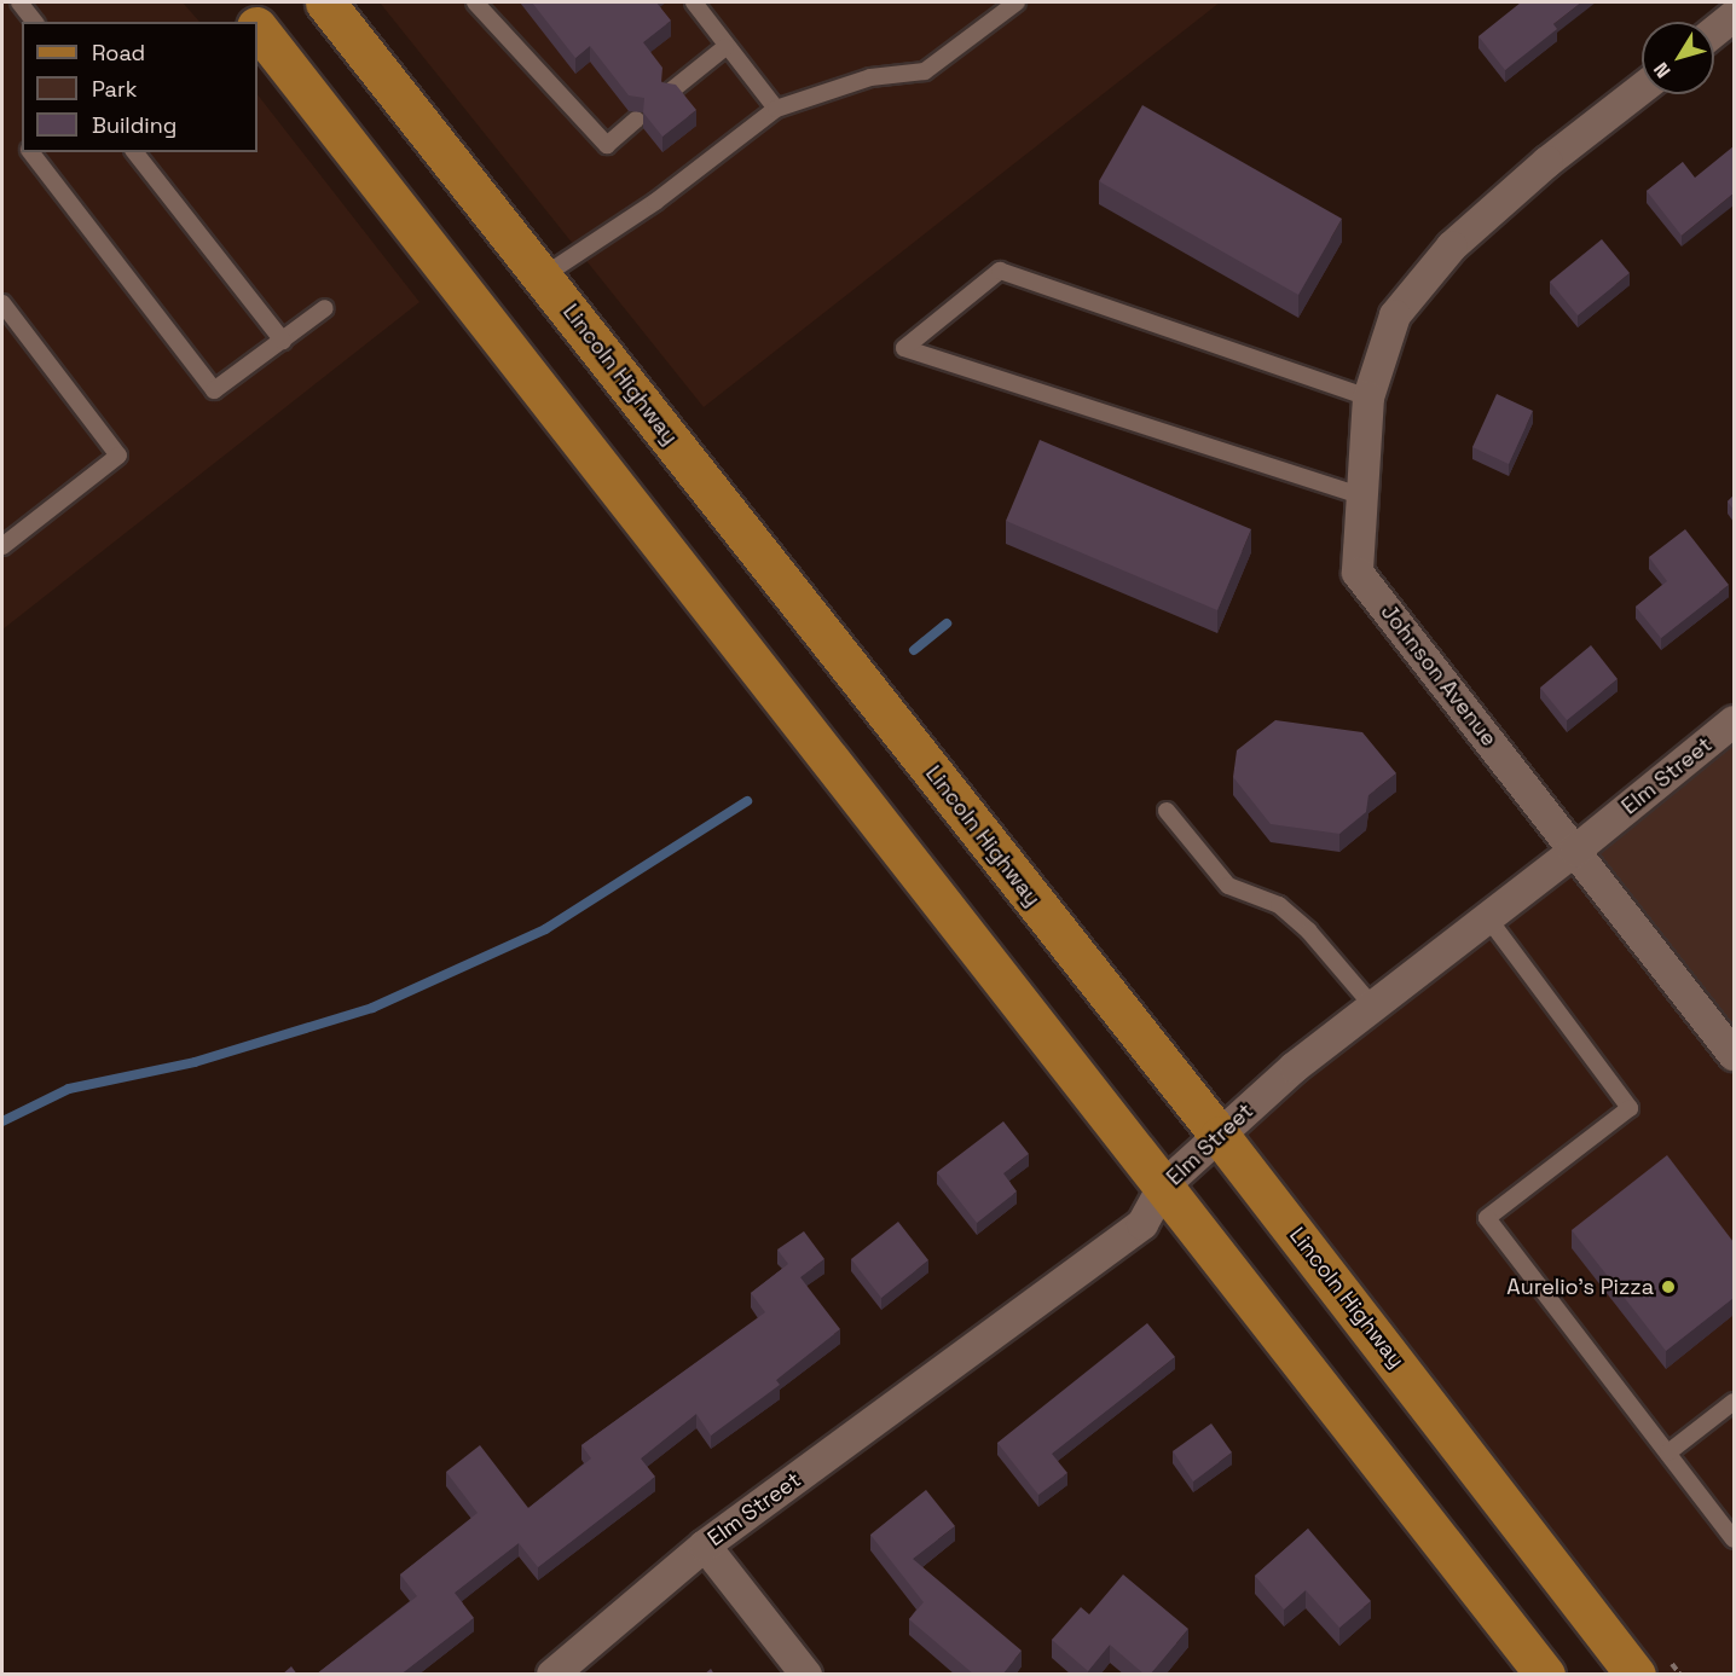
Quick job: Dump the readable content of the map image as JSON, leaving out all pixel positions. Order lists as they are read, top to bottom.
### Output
{
  "streets": {
    "main road": ["Lincoln Highway"],
    "street": ["Johnson Avenue", "Elm Street"]
  },
  "crossings": [
    ["Lincoln Highway", "Elm Street"],
    ["Johnson Avenue", "Elm Street"]
  ],
  "places": ["Aurelio's Pizza"],
  "legend": ["Road", "Park", "Building"],
  "north": "bottom left"
}
